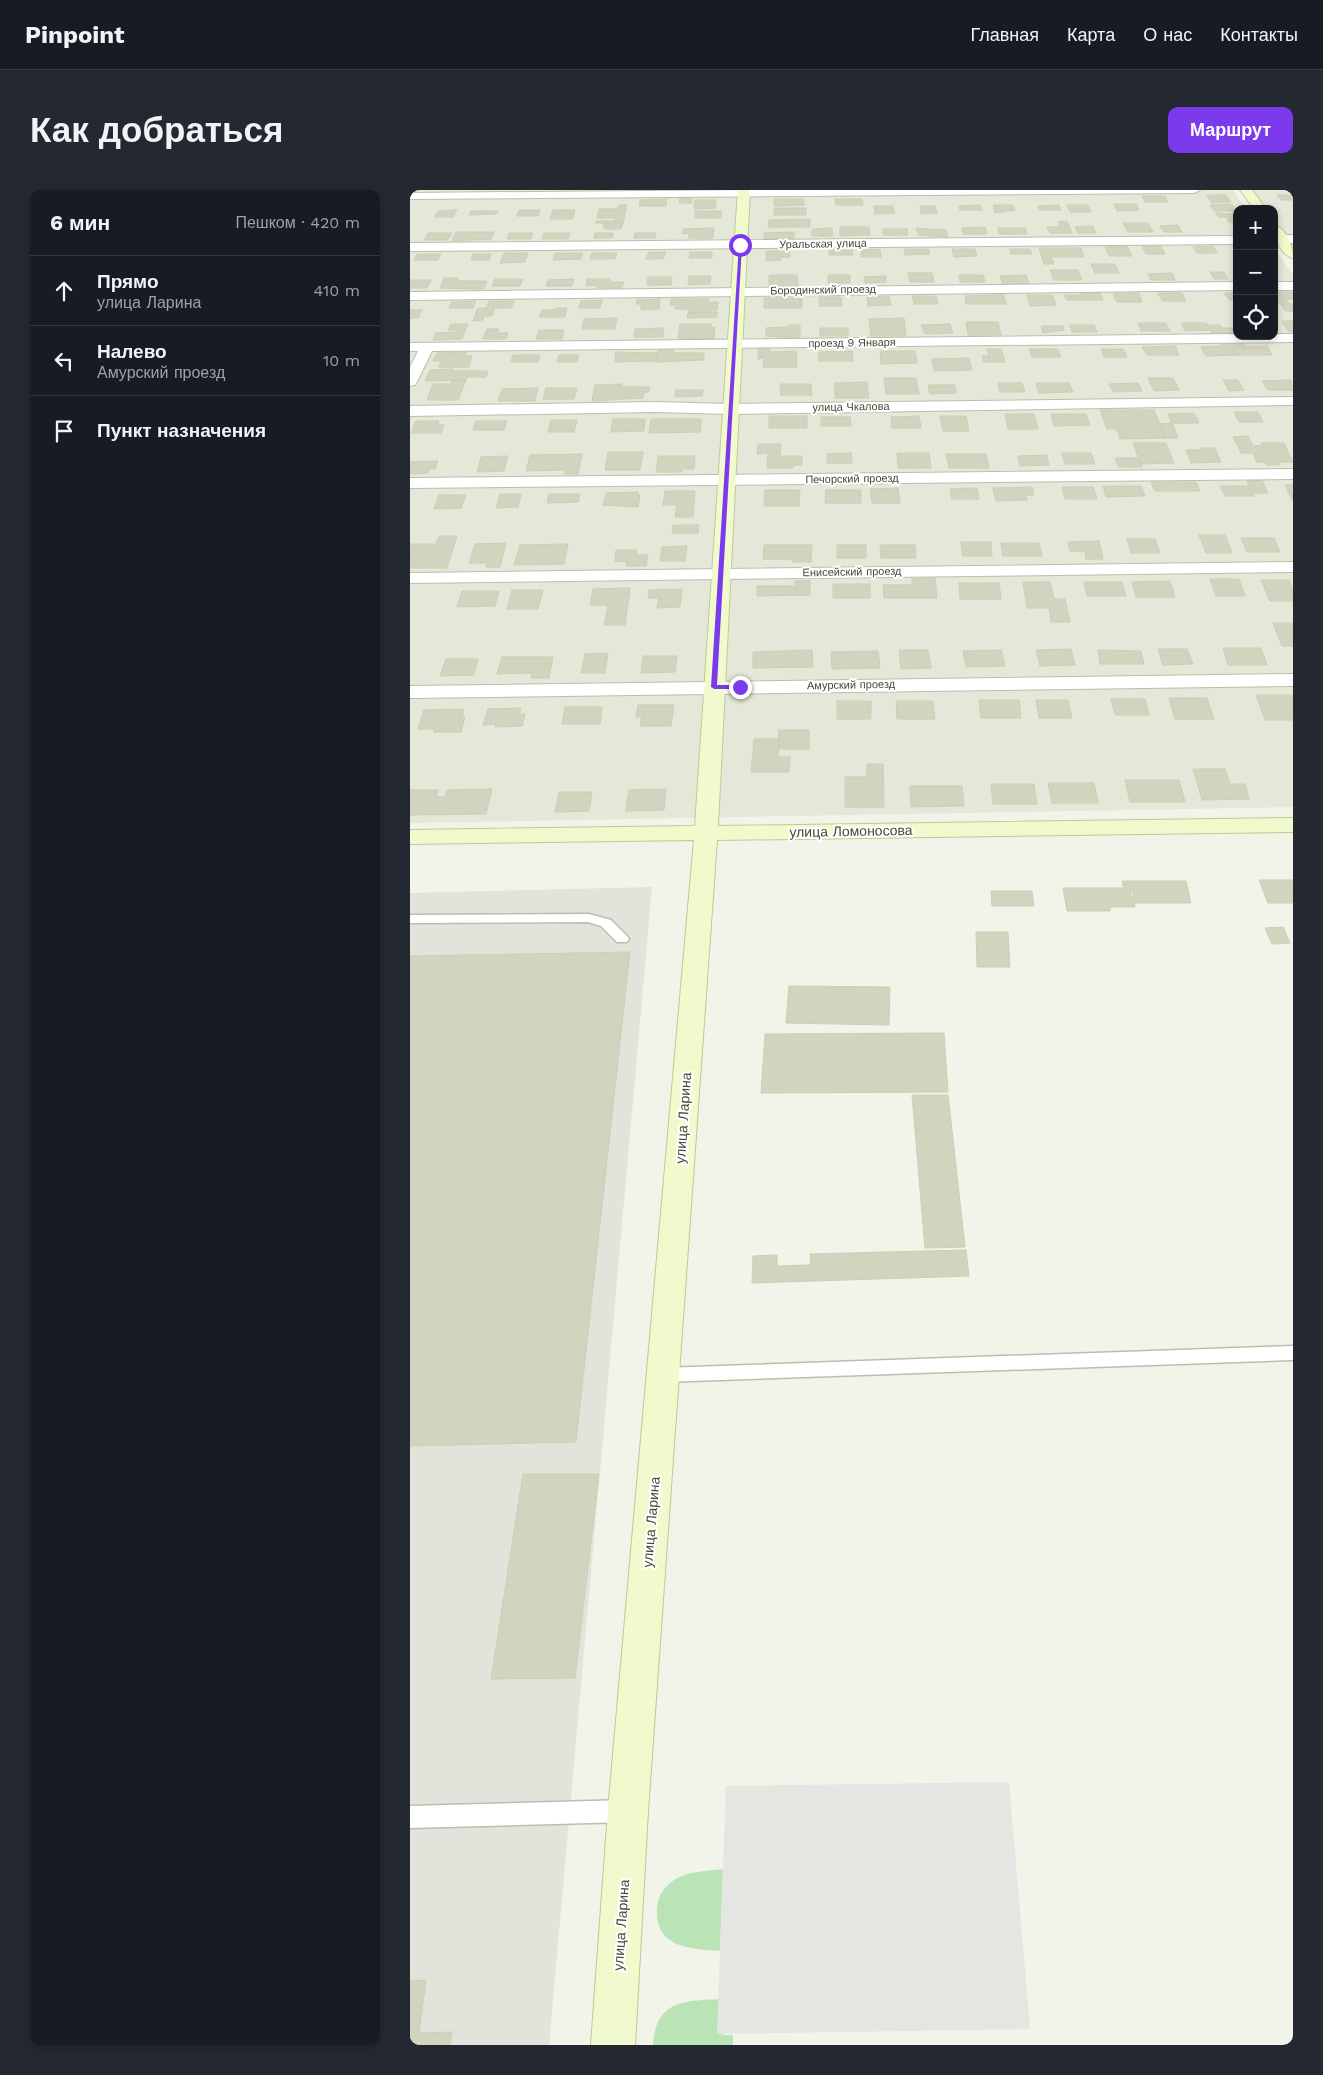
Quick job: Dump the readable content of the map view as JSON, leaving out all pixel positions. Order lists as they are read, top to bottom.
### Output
{
  "streets": {
    "street": [
      "Уральская улица",
      "Бородинский проезд",
      "проезд 9 Января",
      "улица Чкалова",
      "Печорский проезд",
      "Енисейский проезд",
      "Амурский проезд",
      "улица Ломоносова",
      "улица Ларина"
    ]
  },
  "crossings": [
    ["Уральская улица", "улица Ларина"],
    ["Бородинский проезд", "улица Ларина"],
    ["проезд 9 Января", "улица Ларина"],
    ["улица Чкалова", "улица Ларина"],
    ["Печорский проезд", "улица Ларина"],
    ["Енисейский проезд", "улица Ларина"],
    ["Амурский проезд", "улица Ларина"],
    ["улица Ломоносова", "улица Ларина"]
  ],
  "page": {
    "header": "Pinpoint",
    "nav": [
      "Главная",
      "Карта",
      "О нас",
      "Контакты"
    ],
    "buttons": "Маршрут",
    "title": "Как добраться",
    "heading": ["6 мин", "Пешком · 420 m"],
    "map_buttons": ["+", "−"],
    "list": [
      ["Прямо", "улица Ларина", "410 m"],
      ["Налево", "Амурский проезд", "10 m"],
      "Пункт назначения"
    ]
  }
}
